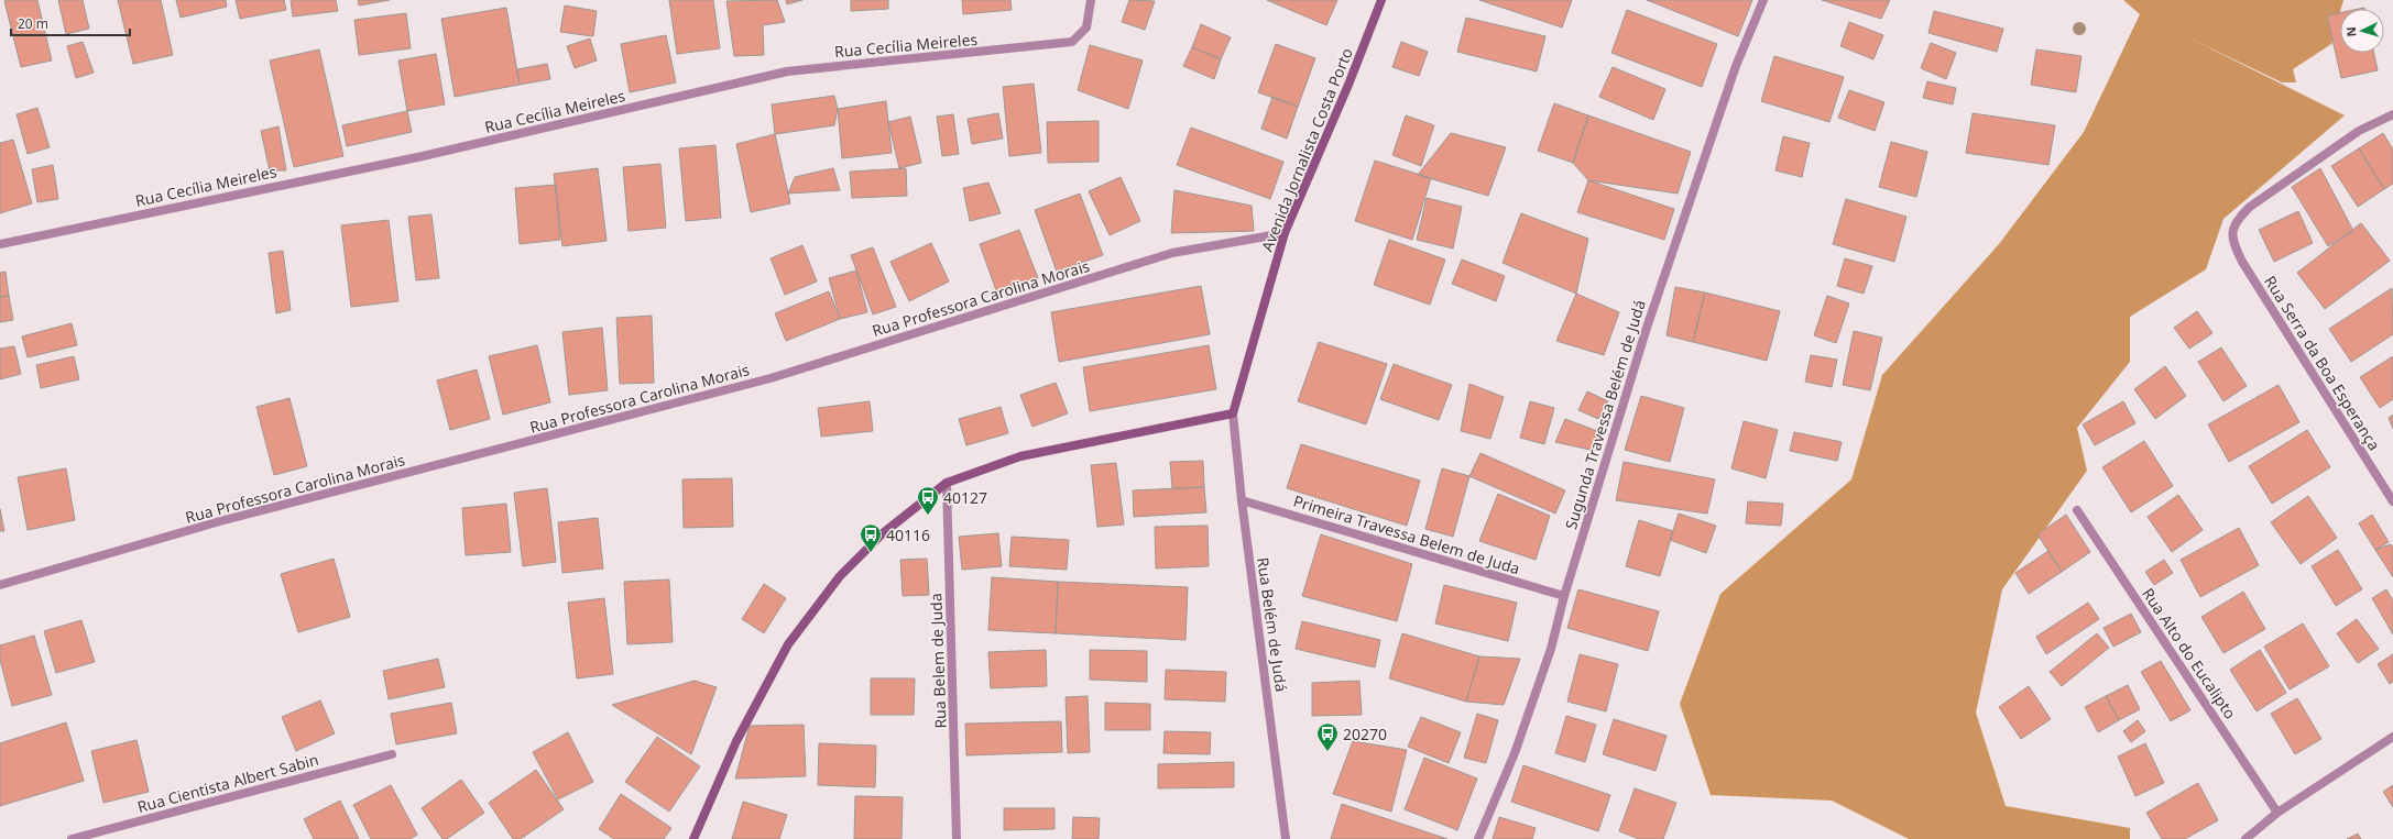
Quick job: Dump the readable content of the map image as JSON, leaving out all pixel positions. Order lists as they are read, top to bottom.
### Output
{
  "streets": {
    "main road": ["Avenida Jornalista Costa Porto"],
    "street": [
      "Rua Cecília Meireles",
      "Rua Professora Carolina Morais",
      "Rua Serra da Boa Esperança",
      "Sugunda Travessa Belém de Judá",
      "Primeira Travessa Belem de Juda",
      "Rua Belém de Judá",
      "Rua Alto do Eucalipto",
      "Rua Belem de Juda",
      "Rua Cientista Albert Sabin"
    ]
  },
  "crossings": [
    ["Avenida Jornalista Costa Porto", "Rua Professora Carolina Morais"],
    ["Avenida Jornalista Costa Porto", "Rua Belém de Judá"],
    ["Sugunda Travessa Belém de Judá", "Primeira Travessa Belem de Juda"],
    ["Primeira Travessa Belem de Juda", "Rua Belém de Judá"]
  ],
  "places": {
    "bus stop": ["40127", "40116", "20270"]
  },
  "scale_bar": "20 m",
  "north": "left"
}
